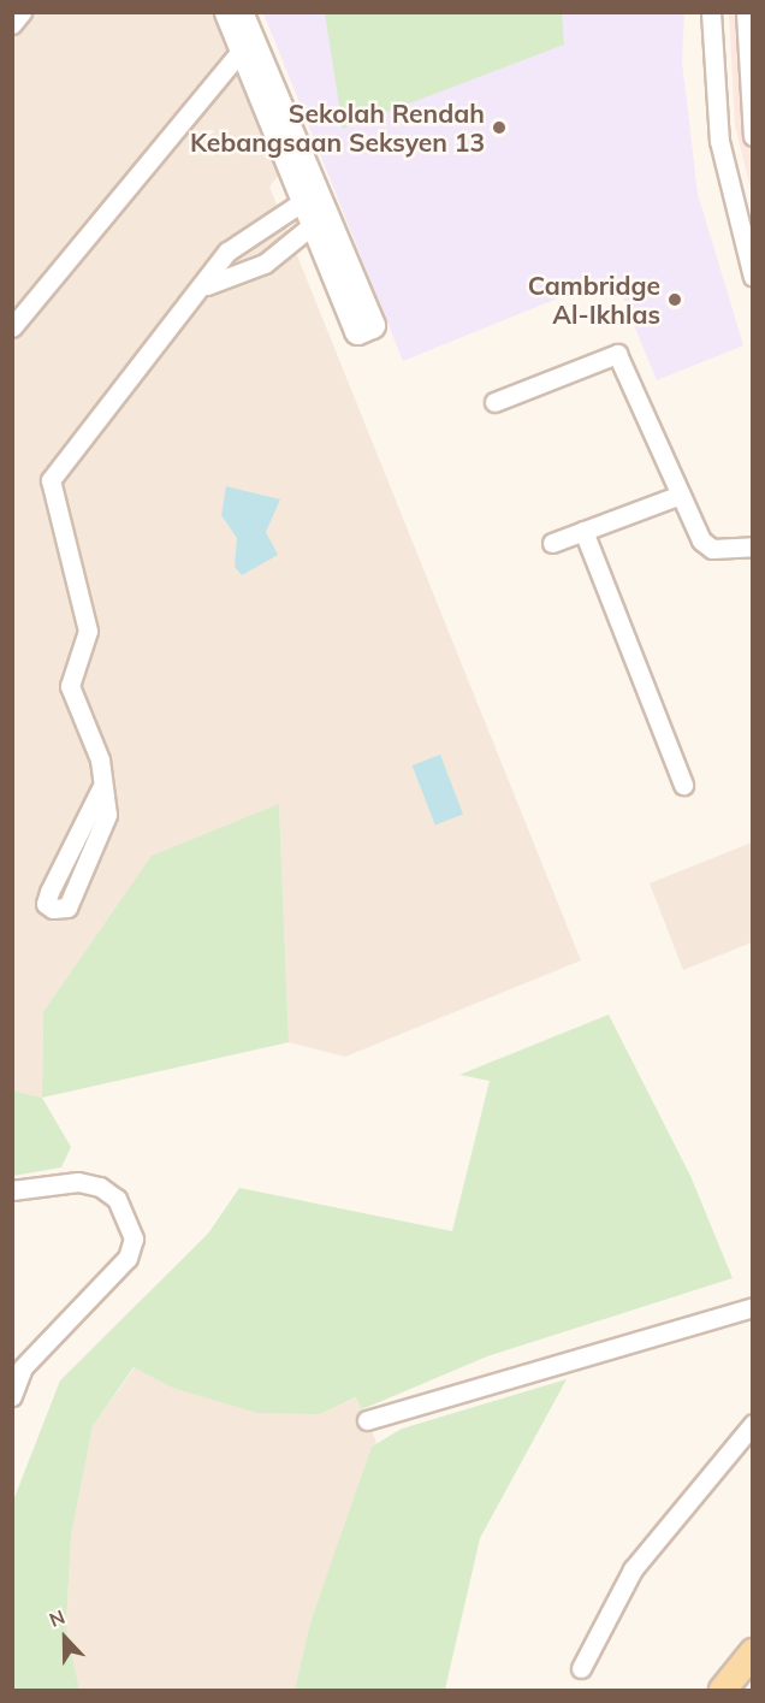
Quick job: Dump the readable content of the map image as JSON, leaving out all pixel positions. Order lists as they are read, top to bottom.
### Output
{
  "places": ["Sekolah Rendah Kebangsaan Seksyen 13", "Cambridge Al-Ikhlas"],
  "north": "top"
}
